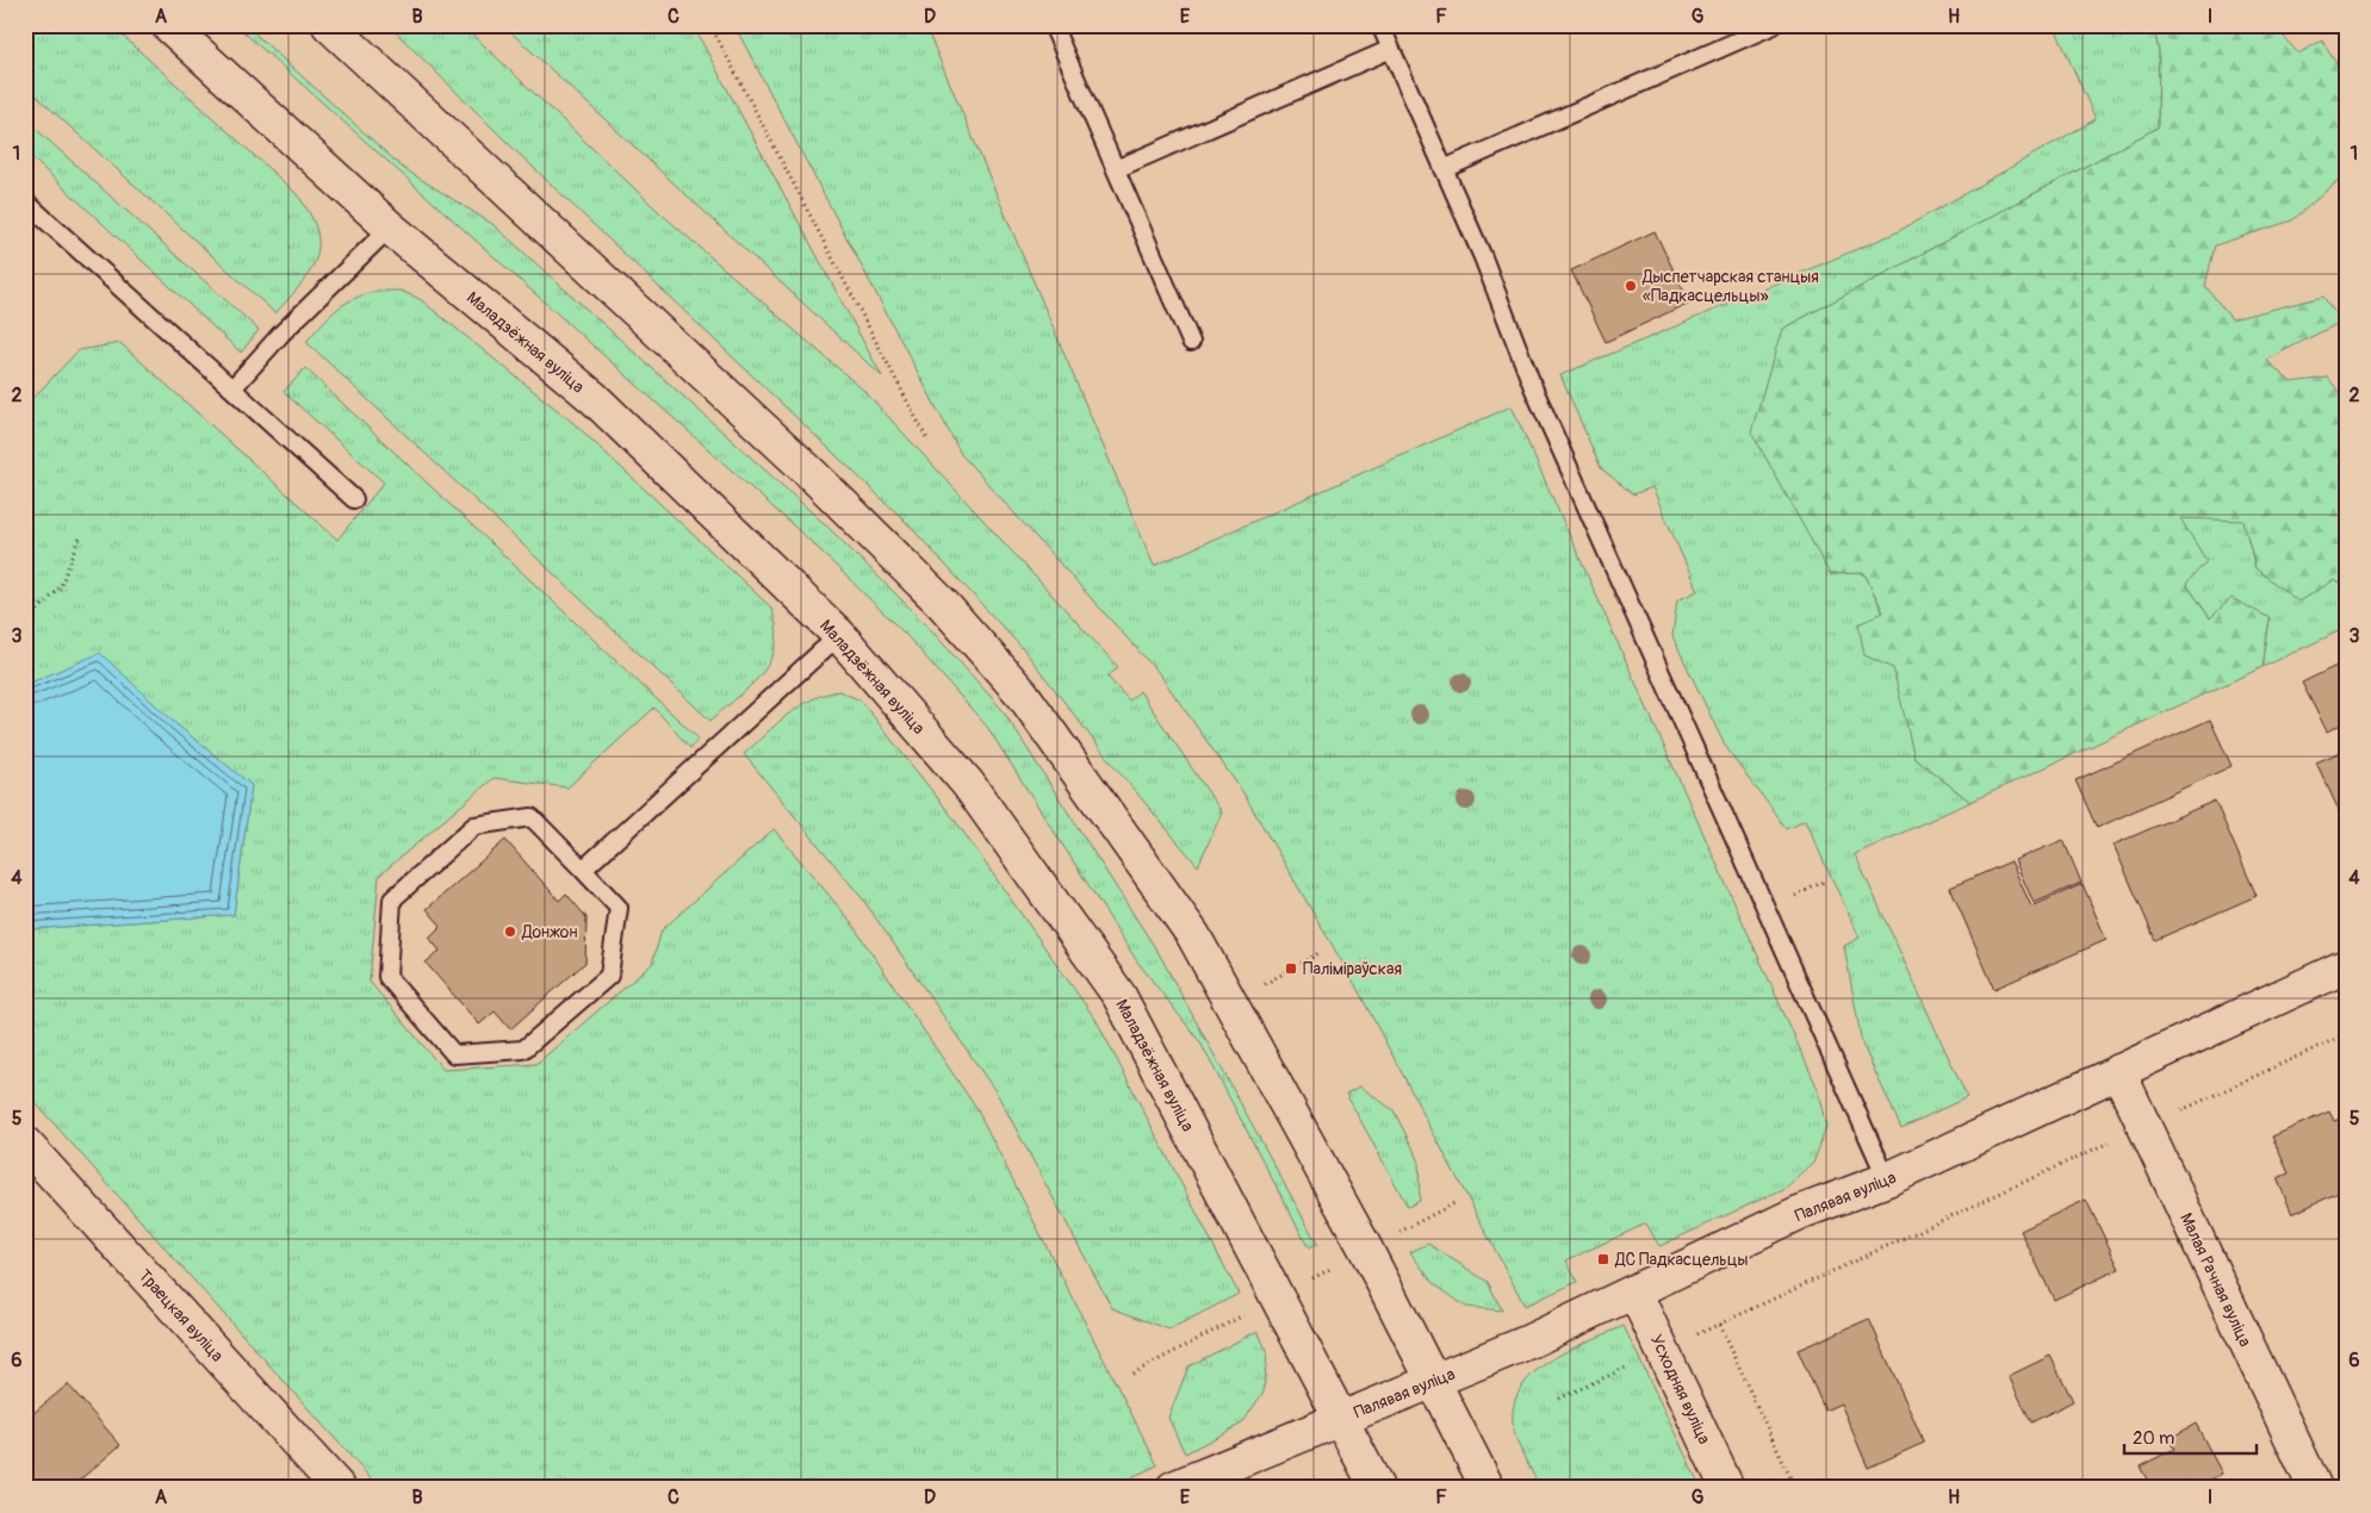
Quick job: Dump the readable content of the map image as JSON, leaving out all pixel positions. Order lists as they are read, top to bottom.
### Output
{
  "streets": {
    "main road": [
      "Маладзёжная вуліца",
      "Палявая вуліца",
      "Малая Рачная вуліца",
      "Траецкая вуліца",
      "Усходняя вуліца"
    ]
  },
  "crossings": [
    ["Маладзёжная вуліца", "Палявая вуліца"],
    ["Палявая вуліца", "Малая Рачная вуліца"],
    ["Палявая вуліца", "Усходняя вуліца"]
  ],
  "places": {
    "other": ["Дыспетчарская станцыя «Падкасцельцы»", "Донжон"],
    "transit": ["Паліміраўская", "ДС Падкасцельцы"]
  },
  "scale_bar": "20 m",
  "grid": {
    "columns": [
      "A",
      "B",
      "C",
      "D",
      "E",
      "F",
      "G",
      "H",
      "I"
    ],
    "rows": [
      "1",
      "2",
      "3",
      "4",
      "5",
      "6"
    ]
  }
}
